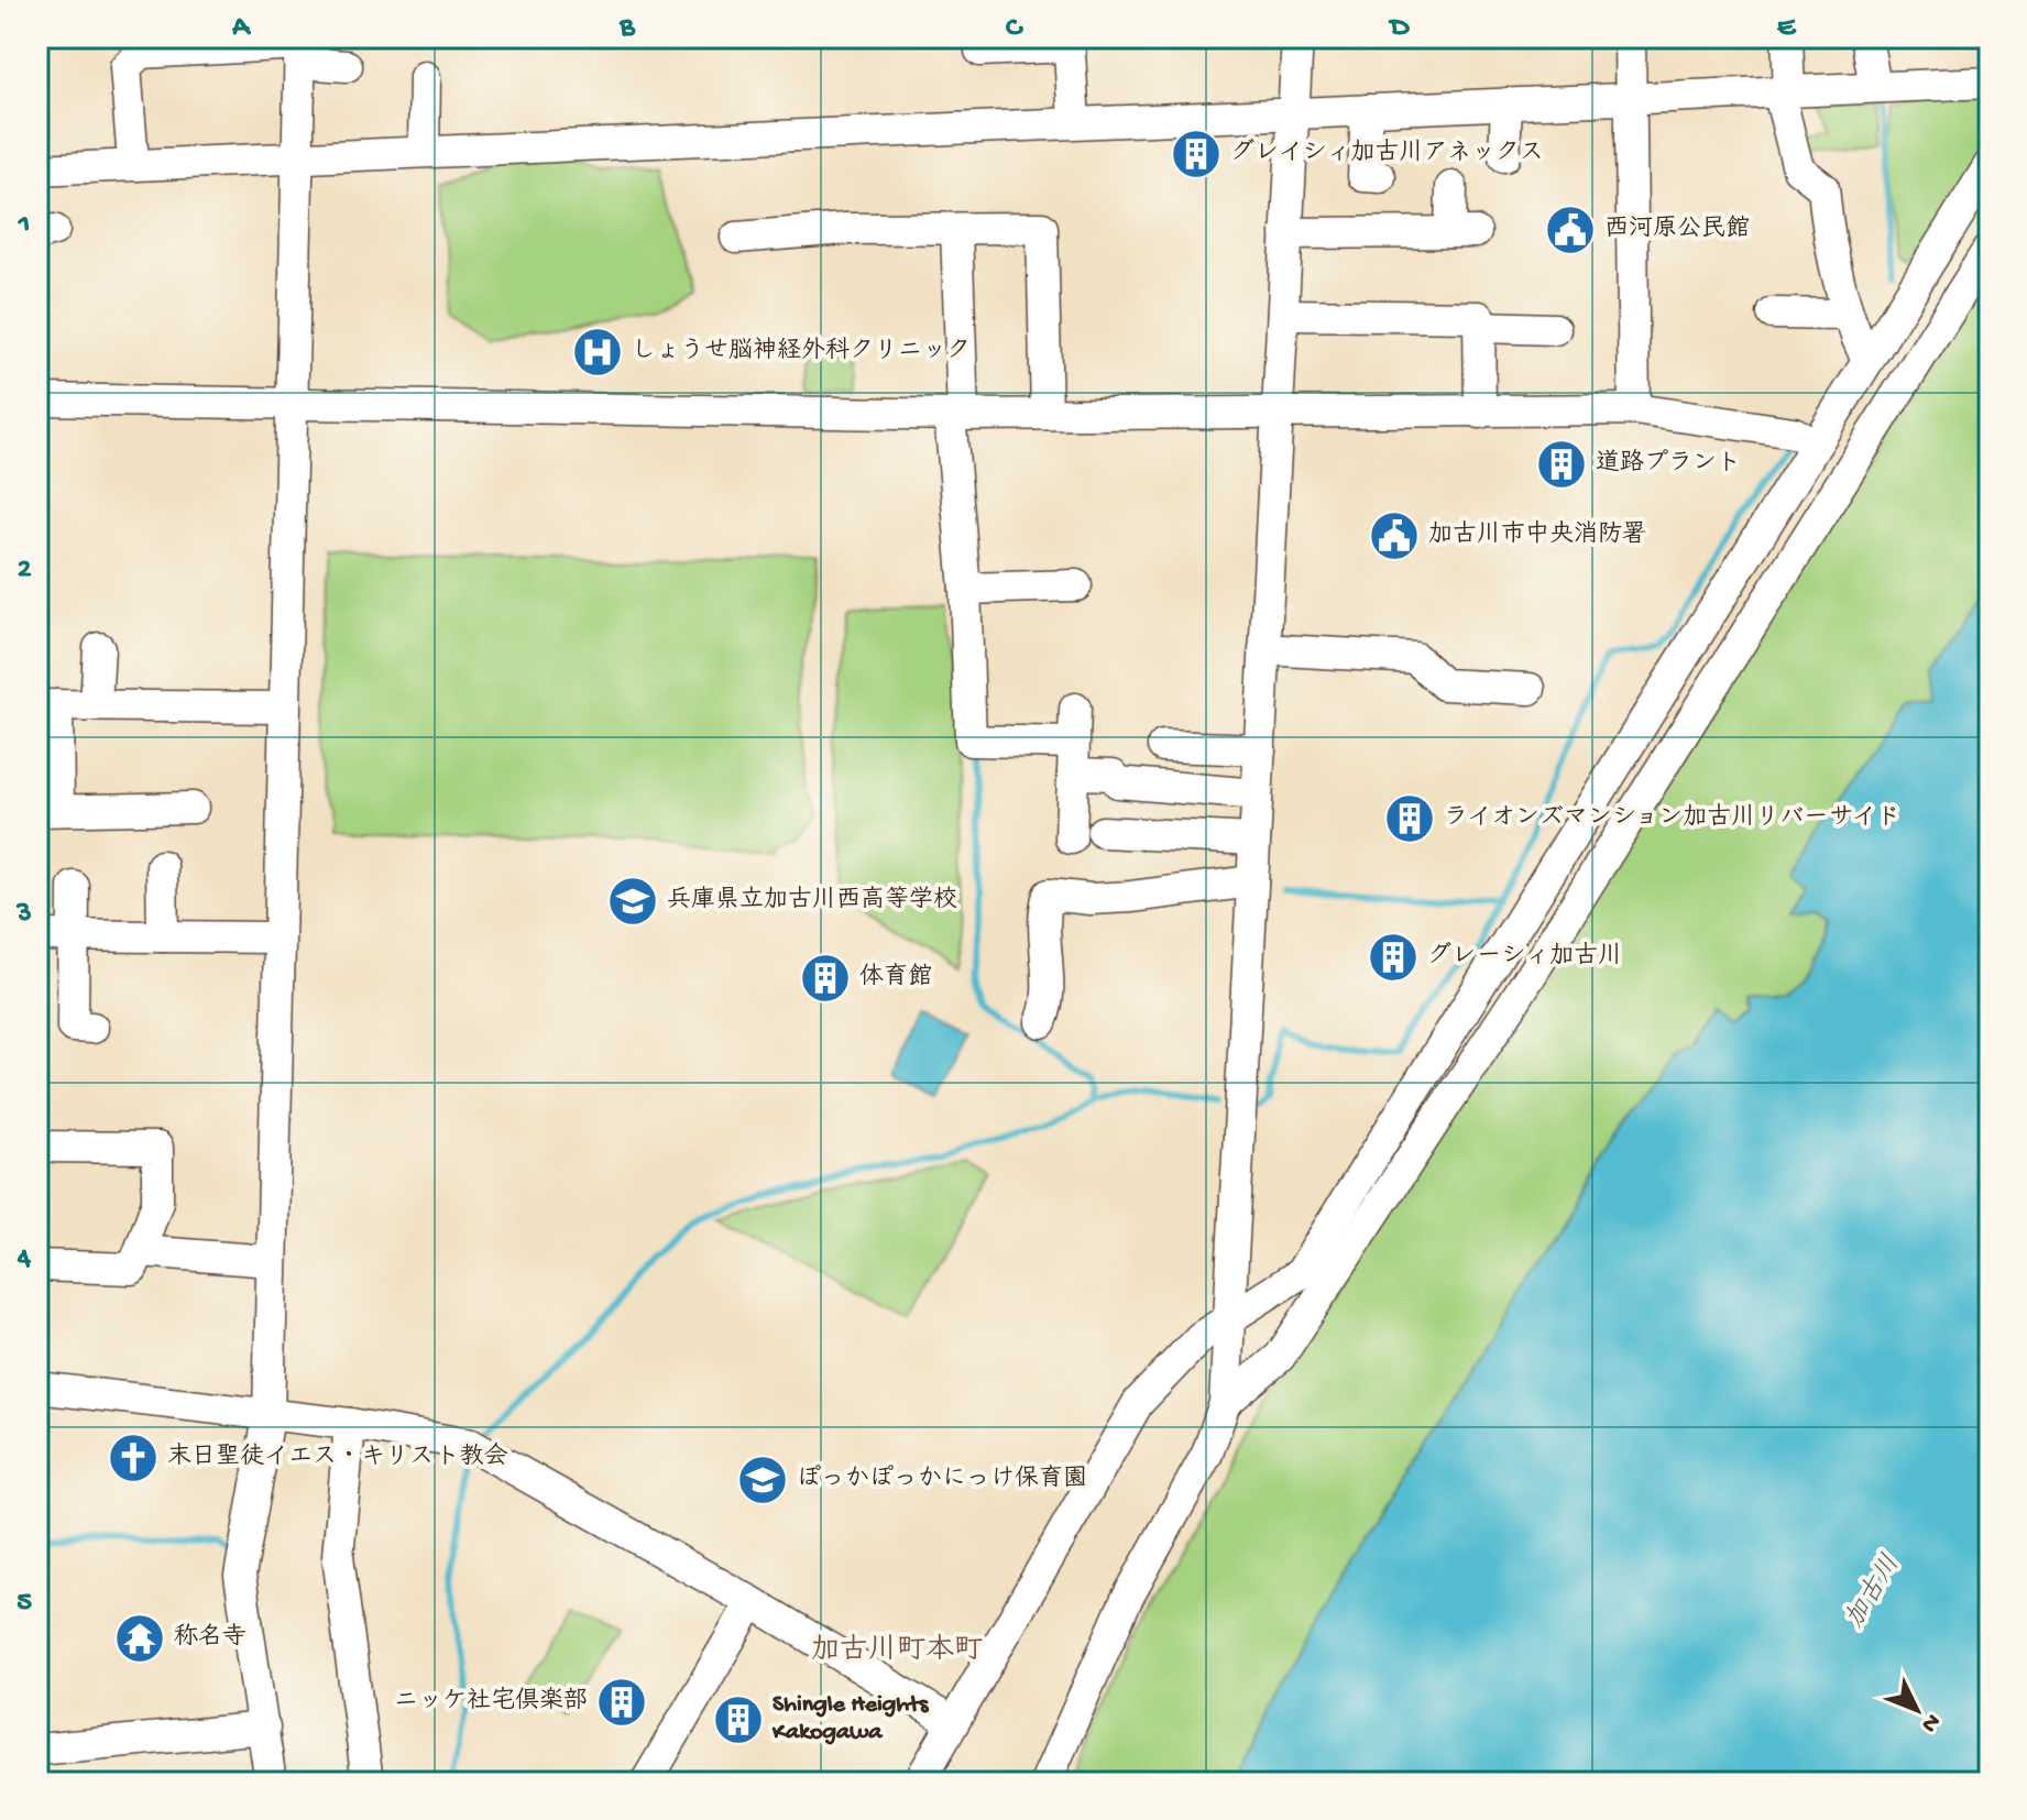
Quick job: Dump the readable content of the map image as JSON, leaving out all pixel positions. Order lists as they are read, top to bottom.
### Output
{
  "districts": ["加古川町本町"],
  "water": ["加古川"],
  "places": {
    "building": [
      "グレイシィ加古川アネックス",
      "道路プラント",
      "ライオンズマンション加古川リバーサイド",
      "グレーシィ加古川",
      "体育館",
      "ニッケ社宅倶楽部",
      "Shingle Heights Kakogawa"
    ],
    "public building": ["西河原公民館", "加古川市中央消防署"],
    "hospital": ["しょうせ脳神経外科クリニック"],
    "school or university": ["兵庫県立加古川西高等学校", "ぽっかぽっかにっけ保育園"],
    "church": ["末日聖徒イエス・キリスト教会"],
    "temple": ["称名寺"]
  },
  "north": "bottom right",
  "grid": {
    "columns": [
      "A",
      "B",
      "C",
      "D",
      "E"
    ],
    "rows": [
      "1",
      "2",
      "3",
      "4",
      "5"
    ]
  }
}
